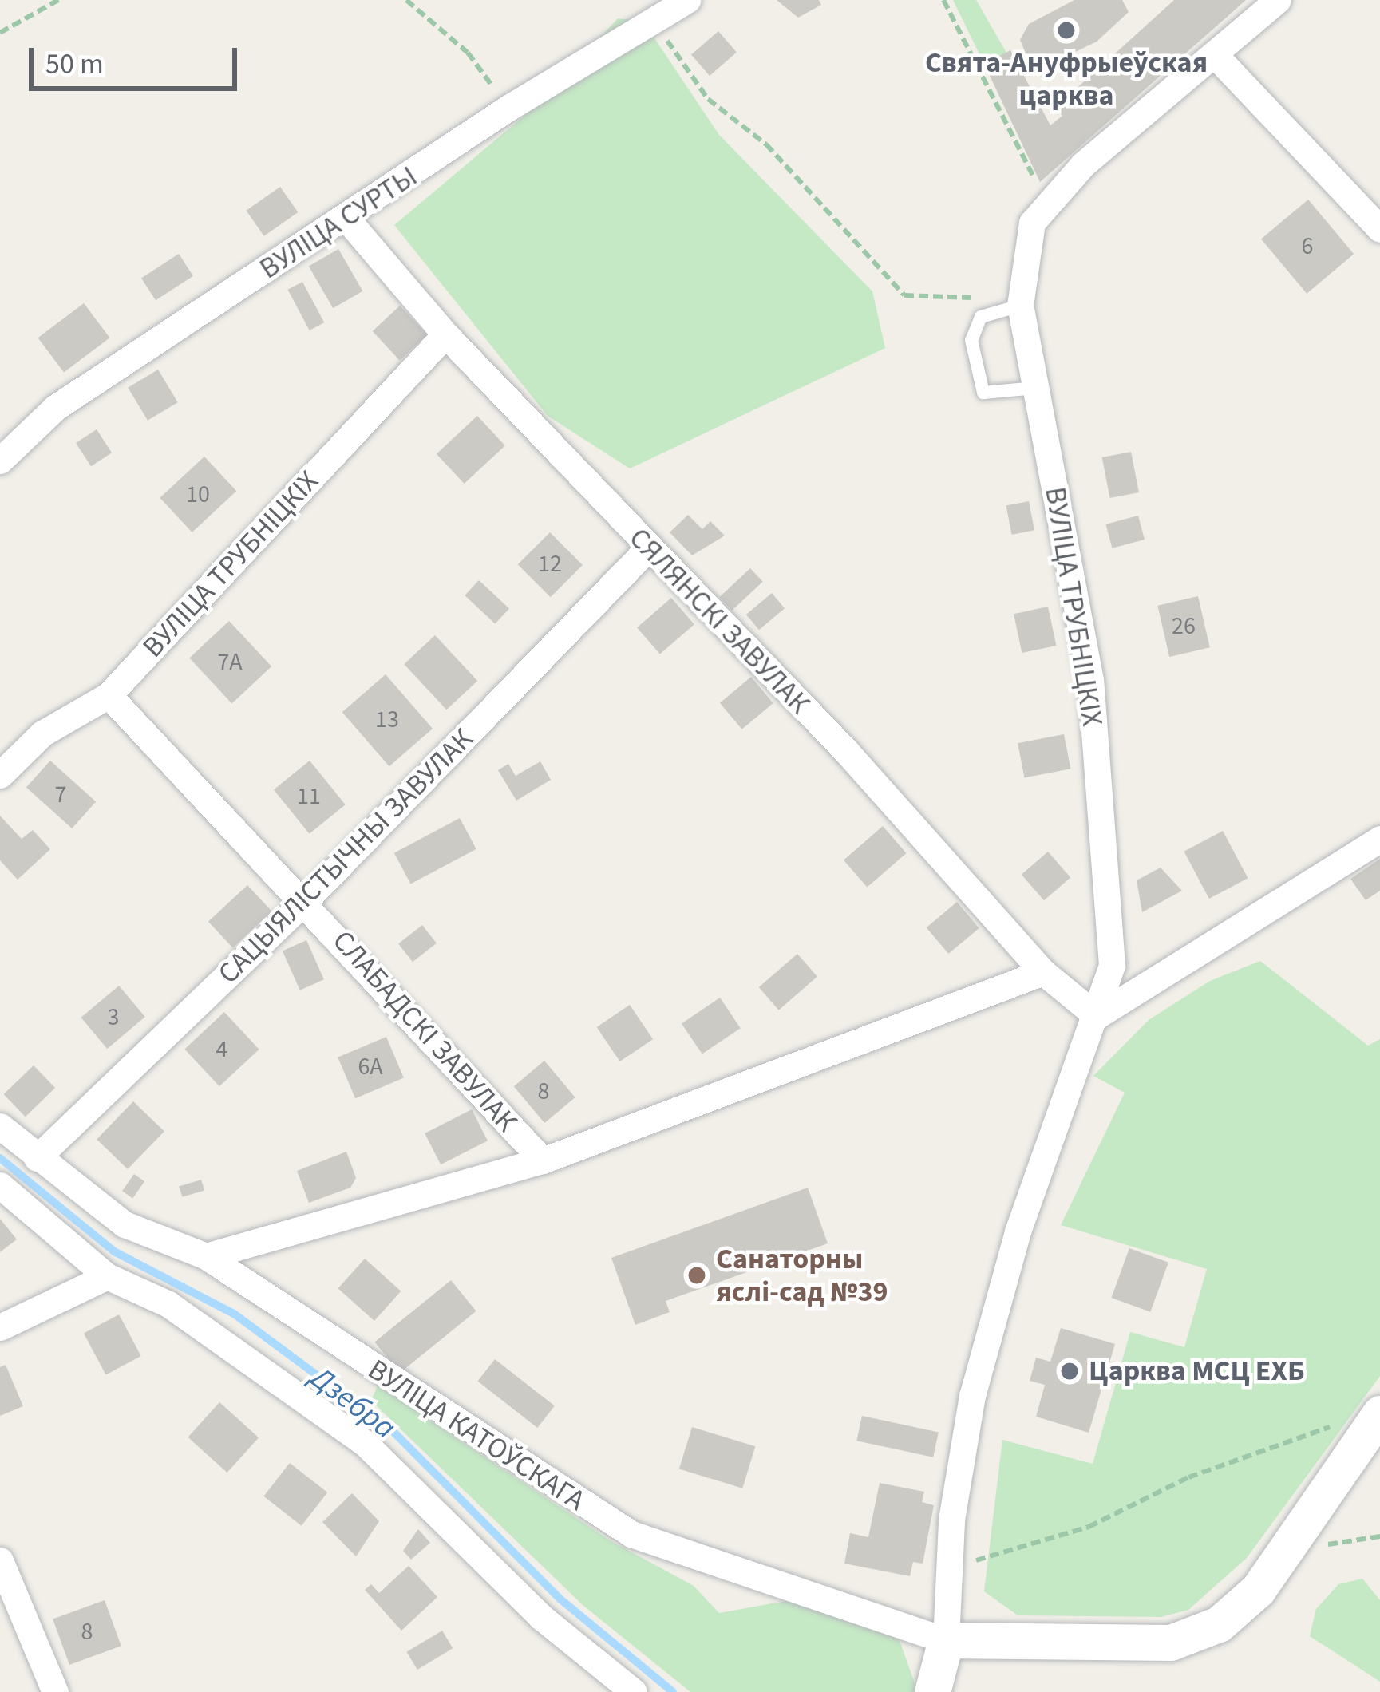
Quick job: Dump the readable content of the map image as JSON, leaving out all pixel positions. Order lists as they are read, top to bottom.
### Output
{
  "streets": {
    "street": [
      "ВУЛІЦА СУРТЫ",
      "ВУЛІЦА ТРУБНІЦКІХ",
      "СЯЛЯНСКІ ЗАВУЛАК",
      "САЦЫЯЛІСТЫЧНЫ ЗАВУЛАК",
      "СЛАБАДСКІ ЗАВУЛАК",
      "ВУЛІЦА КАТОЎСКАГА"
    ]
  },
  "crossings": [
    ["ВУЛІЦА СУРТЫ", "СЯЛЯНСКІ ЗАВУЛАК"],
    ["ВУЛІЦА ТРУБНІЦКІХ", "СЯЛЯНСКІ ЗАВУЛАК"],
    ["ВУЛІЦА ТРУБНІЦКІХ", "СЛАБАДСКІ ЗАВУЛАК"],
    ["ВУЛІЦА ТРУБНІЦКІХ", "ВУЛІЦА КАТОЎСКАГА"],
    ["СЯЛЯНСКІ ЗАВУЛАК", "САЦЫЯЛІСТЫЧНЫ ЗАВУЛАК"],
    ["СЯЛЯНСКІ ЗАВУЛАК", "СЛАБАДСКІ ЗАВУЛАК"],
    ["САЦЫЯЛІСТЫЧНЫ ЗАВУЛАК", "СЛАБАДСКІ ЗАВУЛАК"],
    ["САЦЫЯЛІСТЫЧНЫ ЗАВУЛАК", "ВУЛІЦА КАТОЎСКАГА"],
    ["СЛАБАДСКІ ЗАВУЛАК", "ВУЛІЦА КАТОЎСКАГА"]
  ],
  "water": ["Дзебра"],
  "places": ["Свята-Ануфрыеўская царква", "Санаторны яслі-сад №39", "Царква МСЦ ЕХБ"],
  "house_numbers": [
    "6",
    "10",
    "12",
    "26",
    "7А",
    "13",
    "7",
    "11",
    "3",
    "4",
    "6А",
    "8",
    "8"
  ],
  "scale_bar": "50 m"
}
